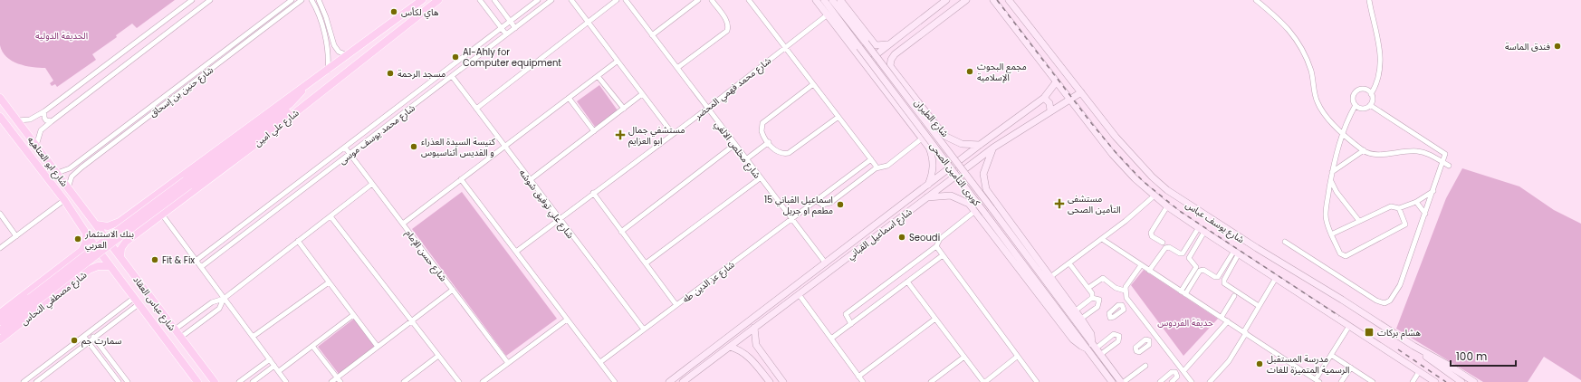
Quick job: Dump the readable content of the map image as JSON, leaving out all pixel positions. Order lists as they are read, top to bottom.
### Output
{
  "streets": {
    "main road": [
      "شارع الطيران",
      "شارع علي امين",
      "شارع ابو العتاهيه",
      "كوبرى التأمين الصحى",
      "شارع يوسف عباس",
      "شارع اسماعيل القباني",
      "شارع مصطفي النحاس",
      "شارع عباس العقاد"
    ],
    "street": [
      "شارع محمد فهمي المحضر",
      "شارع حنين بن إسحاق",
      "شارع محمد يوسف موسى",
      "شارع مخلص الالفي",
      "شارع علي توفيق شوشه",
      "شارع حسن الإمام",
      "شارع عز الدين طه"
    ]
  },
  "crossings": [
    ["شارع محمد فهمي المحضر", "شارع مخلص الالفي"],
    ["شارع محمد فهمي المحضر", "شارع علي توفيق شوشه"],
    ["شارع حنين بن إسحاق", "شارع ابو العتاهيه"],
    ["شارع الطيران", "شارع اسماعيل القباني"],
    ["شارع علي امين", "شارع ابو العتاهيه"],
    ["شارع علي امين", "شارع عباس العقاد"],
    ["شارع محمد يوسف موسى", "شارع علي توفيق شوشه"],
    ["شارع محمد يوسف موسى", "شارع حسن الإمام"],
    ["شارع مخلص الالفي", "شارع اسماعيل القباني"],
    ["شارع مخلص الالفي", "شارع عز الدين طه"],
    ["شارع ابو العتاهيه", "شارع عباس العقاد"],
    ["شارع علي توفيق شوشه", "شارع عز الدين طه"],
    ["شارع يوسف عباس", "شارع اسماعيل القباني"],
    ["شارع مصطفي النحاس", "شارع عباس العقاد"]
  ],
  "parks": ["الحديقة الدولية", "حديقة الفردوس"],
  "places": {
    "other": [
      "هاي لكأس",
      "فندق الماسة",
      "Al-Ahly for Computer equipment",
      "مجمع البحوث الإسلامية",
      "مسجد الرحمة",
      "كنيسة السيدة العذراء و القديس أثناسيوس",
      "15 اسماعيل القباني مطعم او جريل",
      "Seoudi",
      "بنك الاستثمار العربي",
      "Fit & Fix",
      "سمارت جم",
      "مدرسة المستقبل الرسمية المتميزة للغات"
    ],
    "health": ["مستشفي جمال ابو العزايم", "مستشفى التأمين الصحى"],
    "transit": ["هشام بركات"]
  },
  "scale_bar": "100 m"
}
